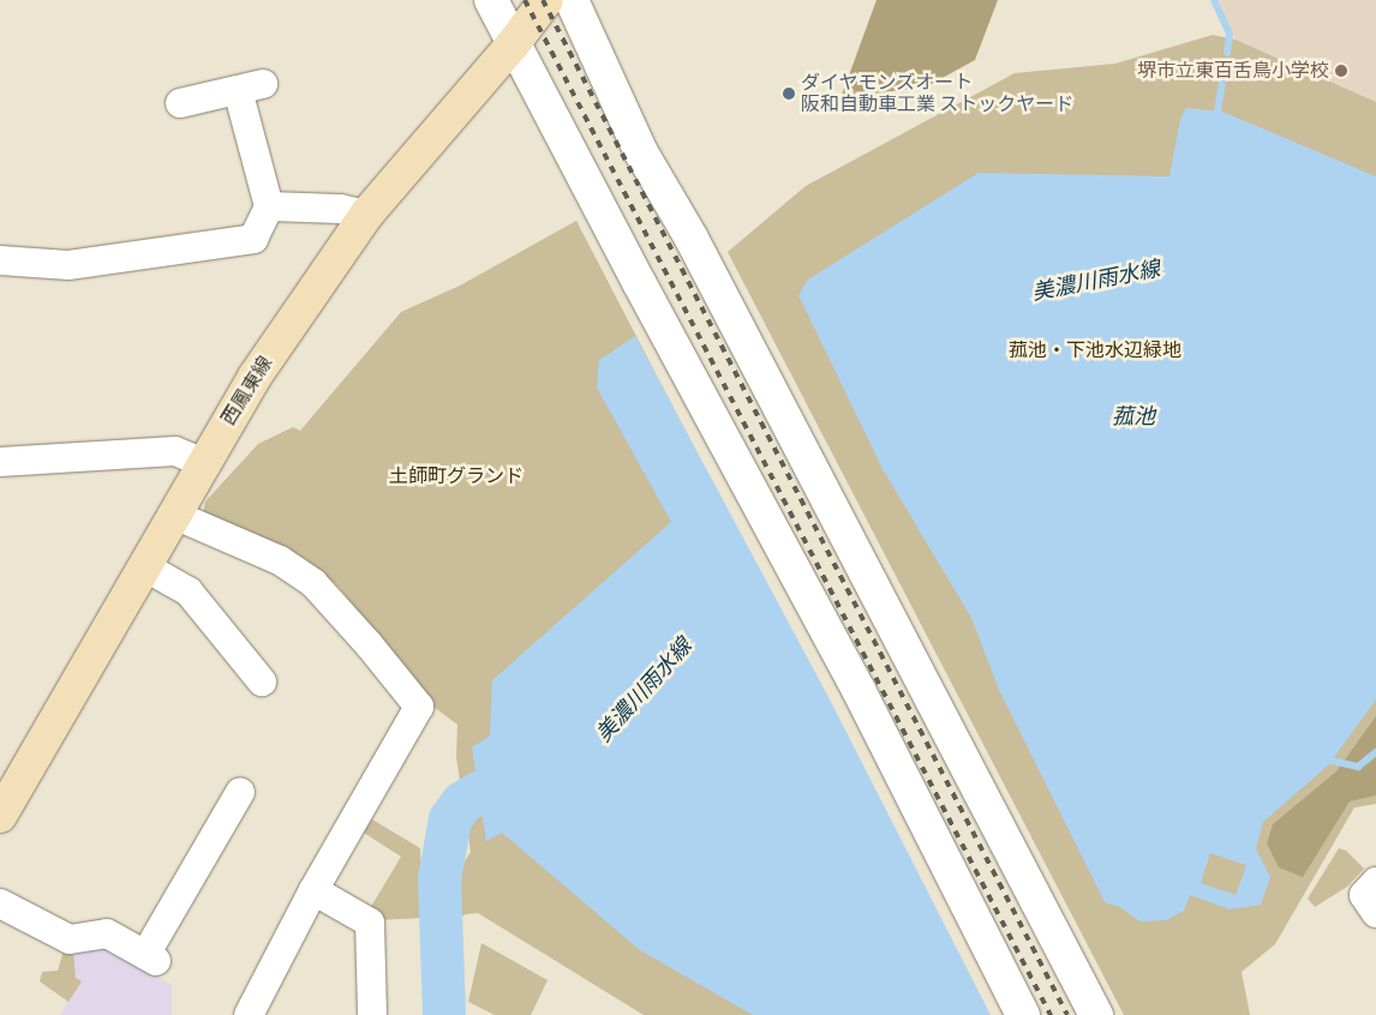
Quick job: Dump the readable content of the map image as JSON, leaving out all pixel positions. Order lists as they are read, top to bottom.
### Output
{
  "streets": {
    "main road": ["西鳳東線"]
  },
  "water": ["美濃川雨水線", "菰池"],
  "parks": ["菰池・下池水辺緑地", "土師町グランド"],
  "places": ["堺市立東百舌鳥小学校", "ダイヤモンズオート 阪和自動車工業 ストックヤード"]
}
